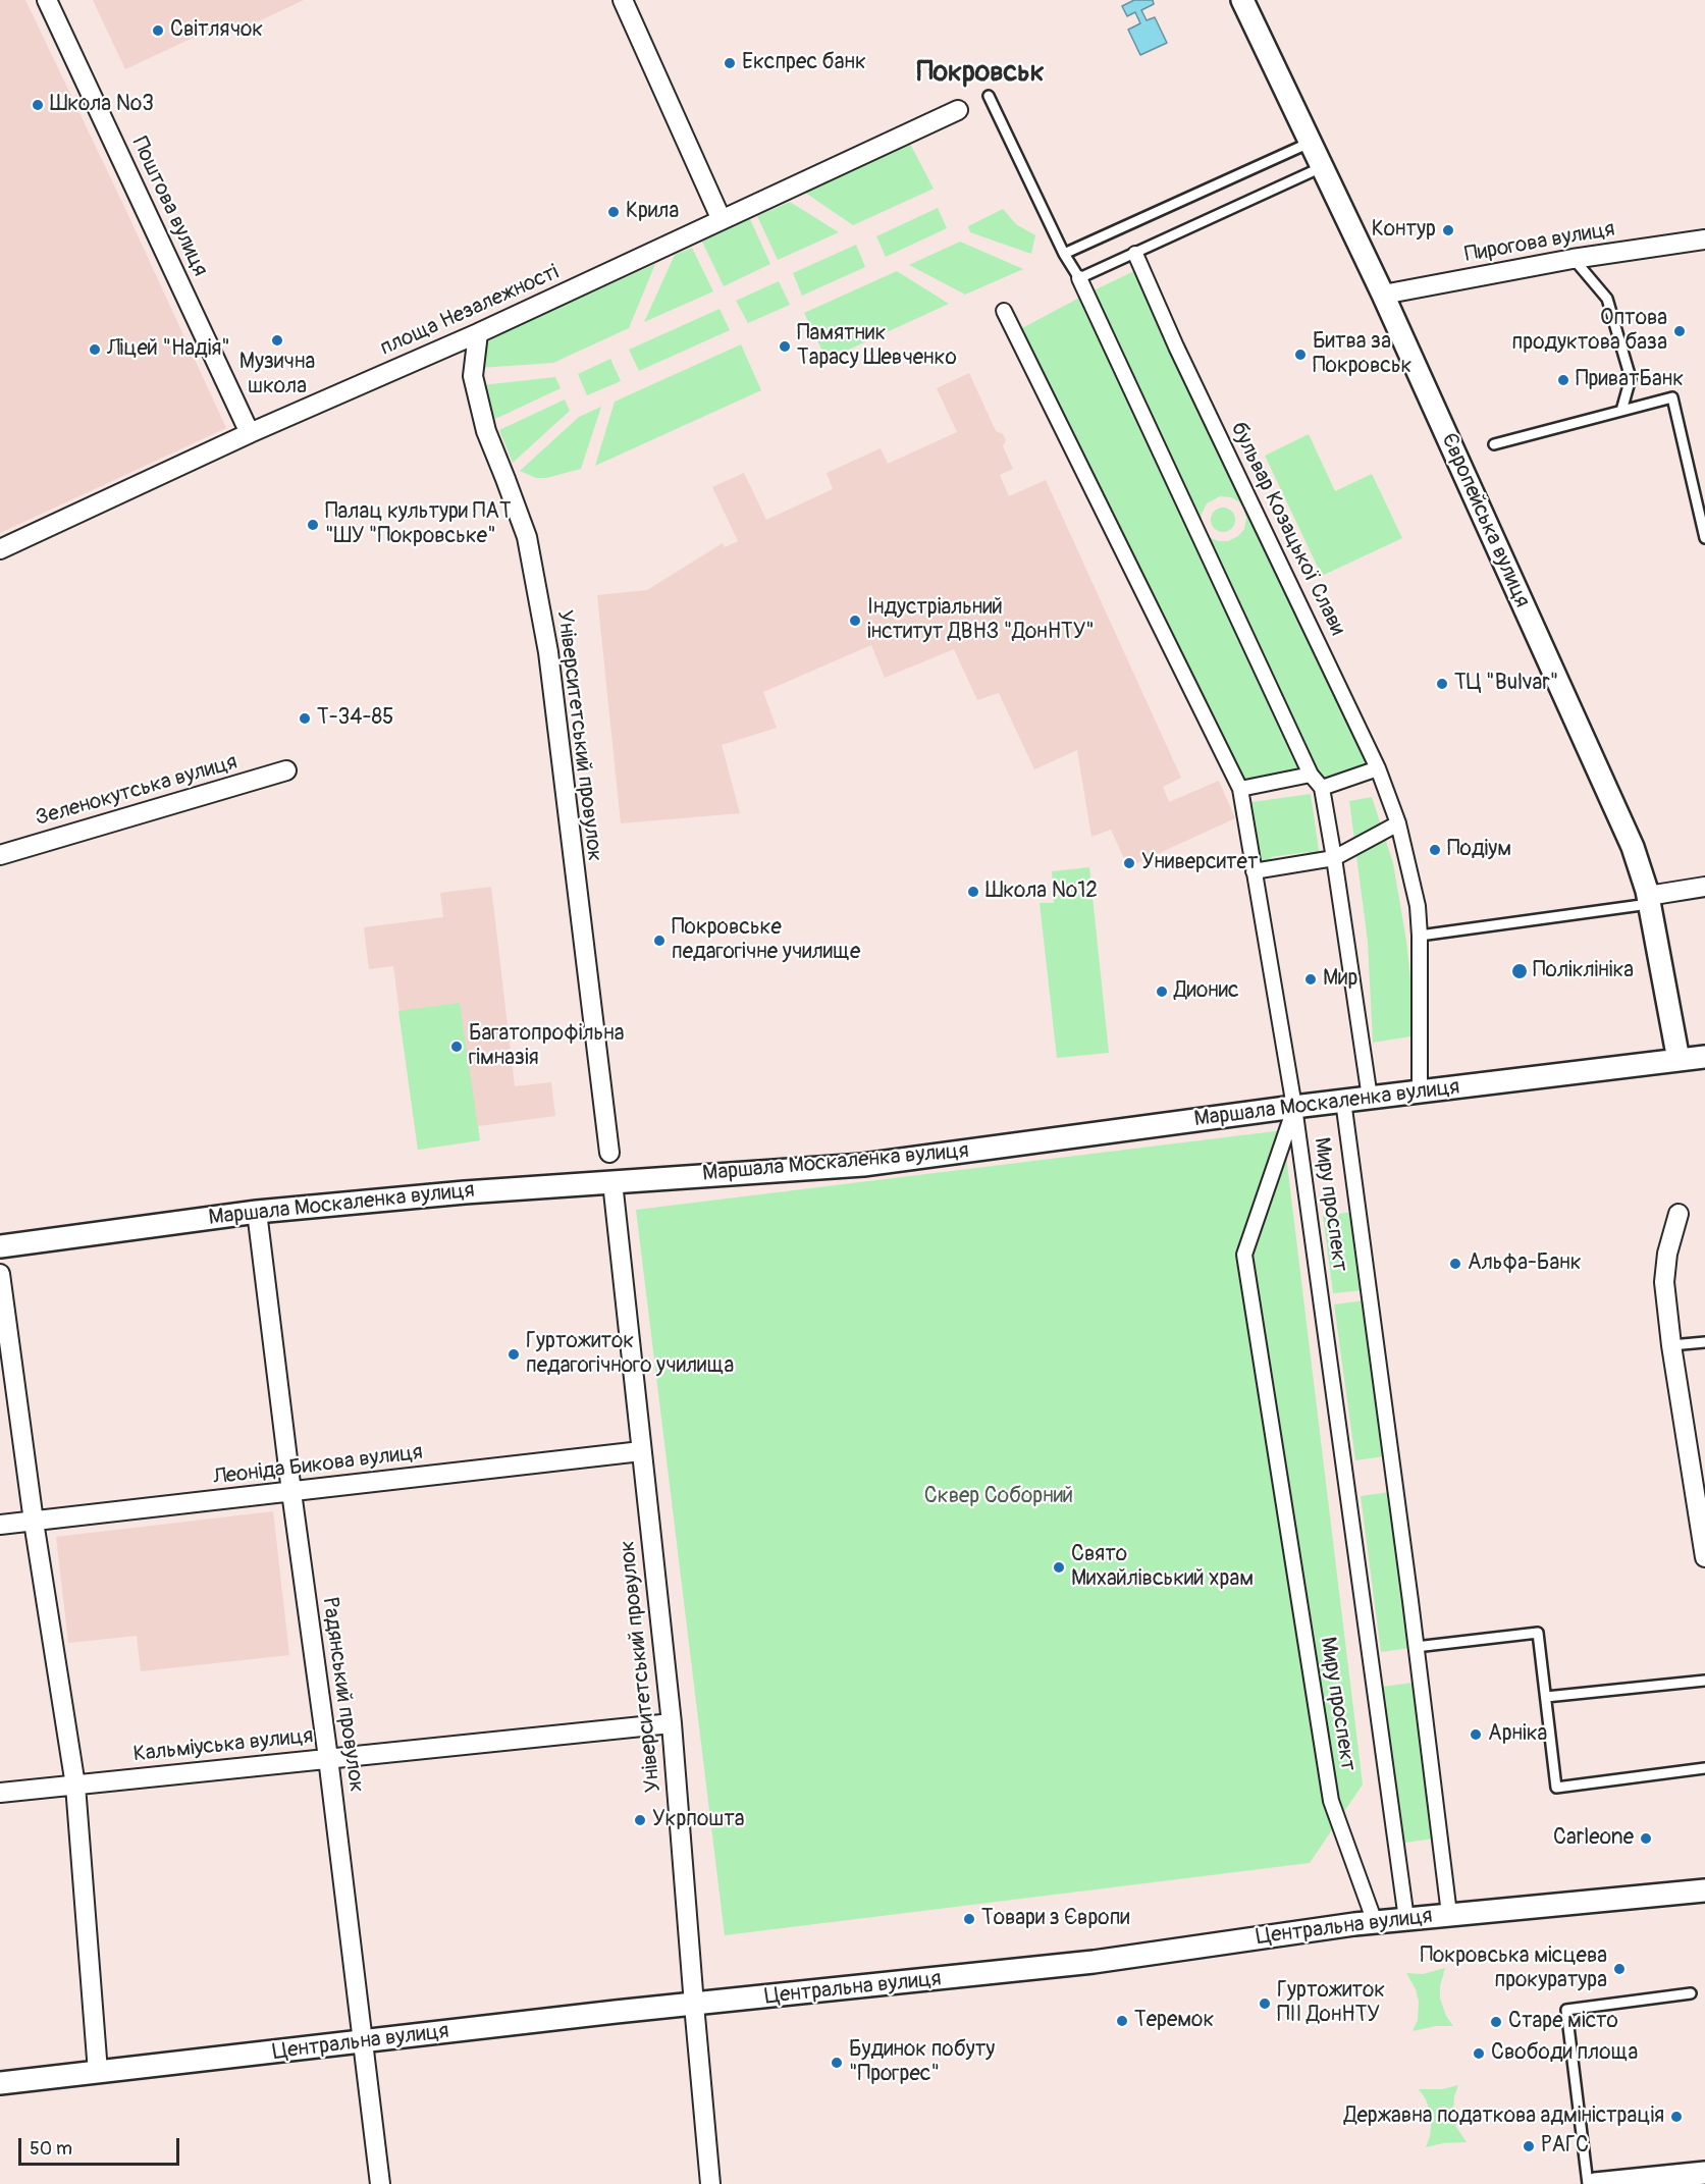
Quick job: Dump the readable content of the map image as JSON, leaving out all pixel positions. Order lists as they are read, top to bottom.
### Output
{
  "streets": {
    "street": [
      "Поштова вулиця",
      "Пирогова вулиця",
      "площа Незалежності",
      "Європейська вулиця",
      "бульвар Козацької Слави",
      "Університетський провулок",
      "Зеленокутська вулиця",
      "Маршала Москаленка вулиця",
      "Миру проспект",
      "Леоніда Бикова вулиця",
      "Радянський провулок",
      "Кальміуська вулиця",
      "Центральна вулиця"
    ]
  },
  "crossings": [
    ["Поштова вулиця", "площа Незалежності"],
    ["Пирогова вулиця", "Європейська вулиця"],
    ["площа Незалежності", "Університетський провулок"],
    ["Європейська вулиця", "Маршала Москаленка вулиця"],
    ["бульвар Козацької Слави", "Маршала Москаленка вулиця"],
    ["Університетський провулок", "Маршала Москаленка вулиця"],
    ["Університетський провулок", "Леоніда Бикова вулиця"],
    ["Університетський провулок", "Кальміуська вулиця"],
    ["Університетський провулок", "Центральна вулиця"],
    ["Маршала Москаленка вулиця", "Миру проспект"],
    ["Маршала Москаленка вулиця", "Радянський провулок"],
    ["Миру проспект", "Центральна вулиця"],
    ["Леоніда Бикова вулиця", "Радянський провулок"],
    ["Радянський провулок", "Кальміуська вулиця"],
    ["Радянський провулок", "Центральна вулиця"]
  ],
  "districts": ["Покровськ"],
  "parks": ["Сквер Соборний"],
  "places": [
    "Світлячок",
    "Експрес банк",
    "Школа №3",
    "Крила",
    "Контур",
    "Оптова продуктова база",
    "Музична школа",
    "Памятник Тарасу Шевченко",
    "Ліцей \"Надія\"",
    "Битва за Покровськ",
    "ПриватБанк",
    "Палац культури ПАТ \"ШУ \"Покровське\"",
    "Індустріальний інститут ДВНЗ \"ДонНТУ\"",
    "ТЦ \"Bulvar\"",
    "Т-34-85",
    "Подіум",
    "Университет",
    "Школа №12",
    "Покровське педагогічне училище",
    "Поліклініка",
    "Мир",
    "Дионис",
    "Багатопрофільна гімназія",
    "Альфа-Банк",
    "Гуртожиток педагогічного училища",
    "Свято Михайлівський храм",
    "Арніка",
    "Укрпошта",
    "Carleone",
    "Товари з Європи",
    "Покровська місцева прокуратура",
    "Гуртожиток ПІІ ДонНТУ",
    "Теремок",
    "Старе місто",
    "Свободи площа",
    "Будинок побуту \"Прогрес\"",
    "Державна податкова адміністрація",
    "РАГС"
  ],
  "scale_bar": "50 m"
}
